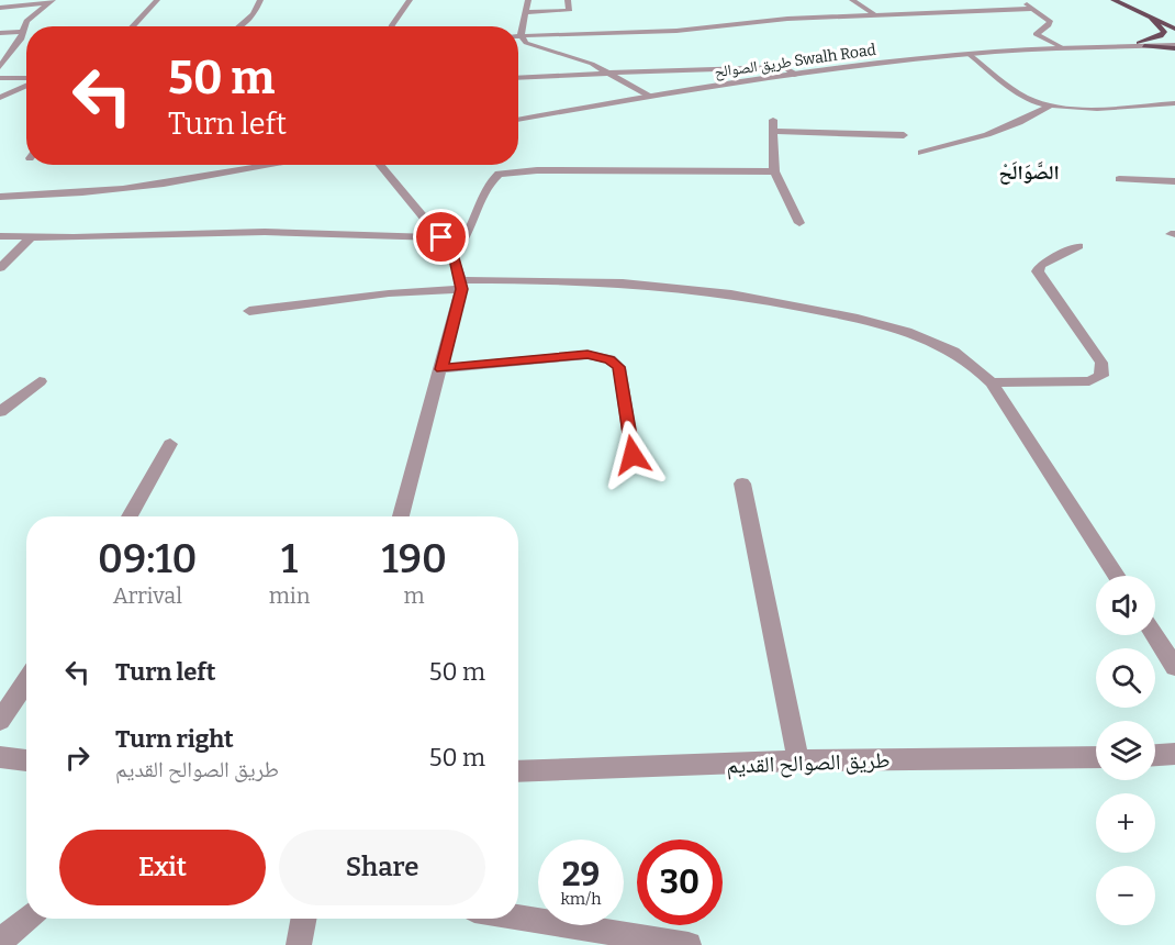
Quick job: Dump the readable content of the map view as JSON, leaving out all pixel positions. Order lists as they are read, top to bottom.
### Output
{
  "streets": {
    "street": ["طريق الصوالح Swalh Road", "طريق الصوالح القديم"]
  },
  "districts": ["الصَّوَالَحْ"],
  "page": {
    "turn": ["50 m", "Turn left"],
    "eta": [
      "09:10",
      "Arrival",
      "1",
      "min",
      "190",
      "m"
    ],
    "map_buttons": ["+", "−"],
    "list": [
      {
        "name": "Turn left",
        "value": "50 m"
      },
      {
        "name": "Turn right",
        "note": "طريق الصوالح القديم",
        "value": "50 m"
      }
    ],
    "buttons": ["Exit", "Share"],
    "speed": "29 km/h",
    "limit": "30"
  }
}
